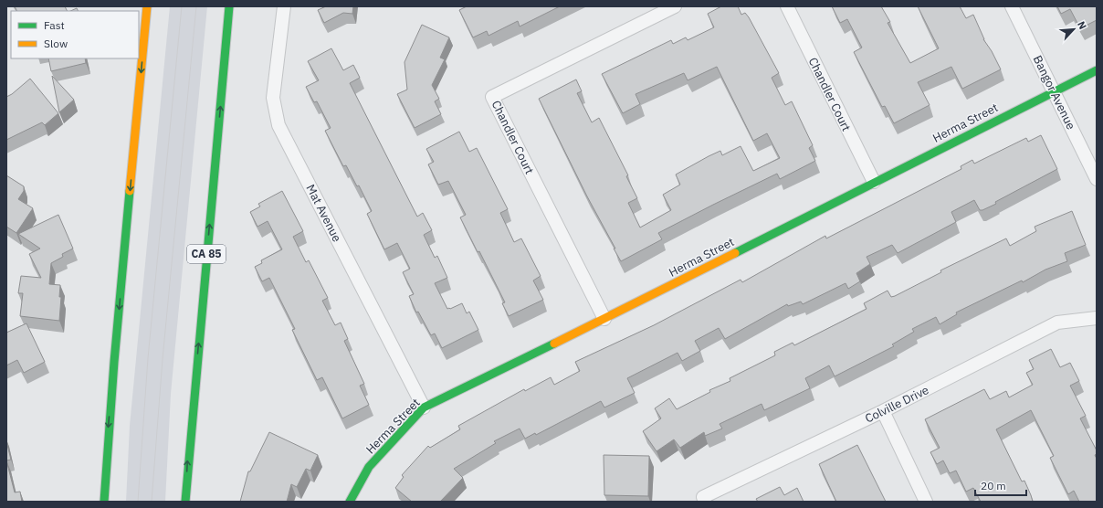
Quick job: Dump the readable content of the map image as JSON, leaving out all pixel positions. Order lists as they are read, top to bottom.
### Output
{
  "streets": {
    "main road": ["Herma Street", "CA 85"],
    "street": [
      "Bangor Avenue",
      "Chandler Court",
      "Mat Avenue",
      "Colville Drive"
    ]
  },
  "crossings": [
    ["Bangor Avenue", "Herma Street"],
    ["Chandler Court", "Herma Street"],
    ["Herma Street", "Mat Avenue"]
  ],
  "legend": ["Fast", "Slow"],
  "scale_bar": "20 m",
  "north": "top right"
}
